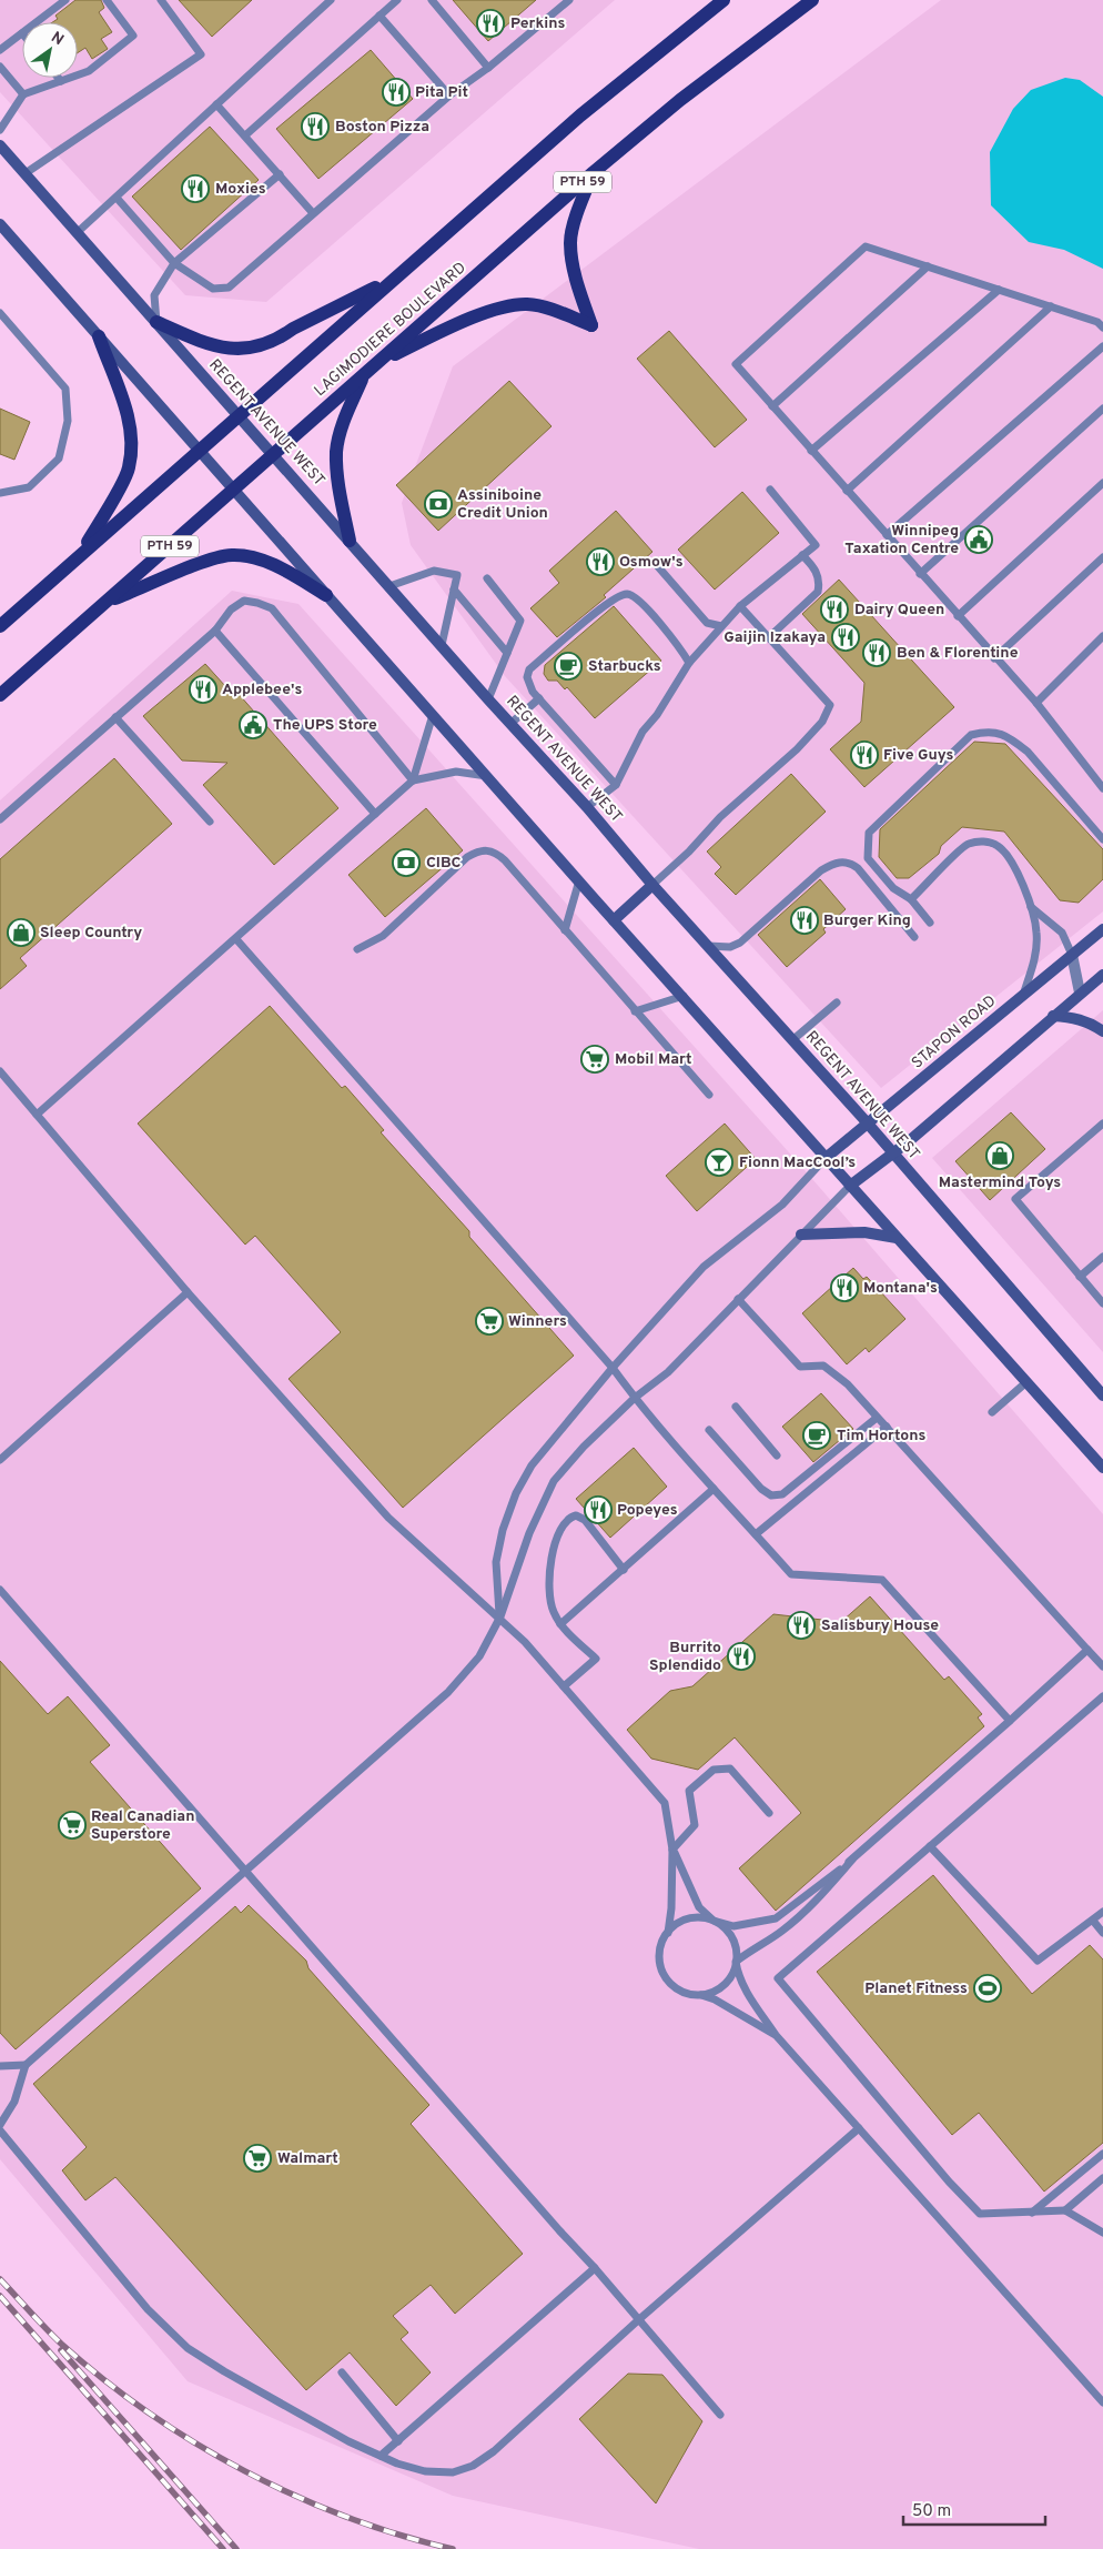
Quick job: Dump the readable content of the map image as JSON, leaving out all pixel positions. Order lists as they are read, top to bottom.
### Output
{
  "streets": {
    "main road": [
      "PTH 59",
      "LAGIMODIERE BOULEVARD",
      "REGENT AVENUE WEST",
      "STAPON ROAD"
    ]
  },
  "crossings": [
    ["LAGIMODIERE BOULEVARD", "REGENT AVENUE WEST"],
    ["REGENT AVENUE WEST", "STAPON ROAD"]
  ],
  "places": {
    "restaurant": [
      "Perkins",
      "Pita Pit",
      "Boston Pizza",
      "Moxies",
      "Osmow's",
      "Dairy Queen",
      "Gaijin Izakaya",
      "Ben & Florentine",
      "Applebee's",
      "Five Guys",
      "Burger King",
      "Montana's",
      "Popeyes",
      "Salisbury House",
      "Burrito Splendido"
    ],
    "bank": ["Assiniboine Credit Union", "CIBC"],
    "public building": ["Winnipeg Taxation Centre", "The UPS Store"],
    "cafe": ["Starbucks", "Tim Hortons"],
    "shop": ["Sleep Country", "Mastermind Toys"],
    "supermarket": [
      "Mobil Mart",
      "Winners",
      "Real Canadian Superstore",
      "Walmart"
    ],
    "bar": ["Fionn MacCool’s"],
    "sports": ["Planet Fitness"]
  },
  "scale_bar": "50 m",
  "north": "top right"
}
